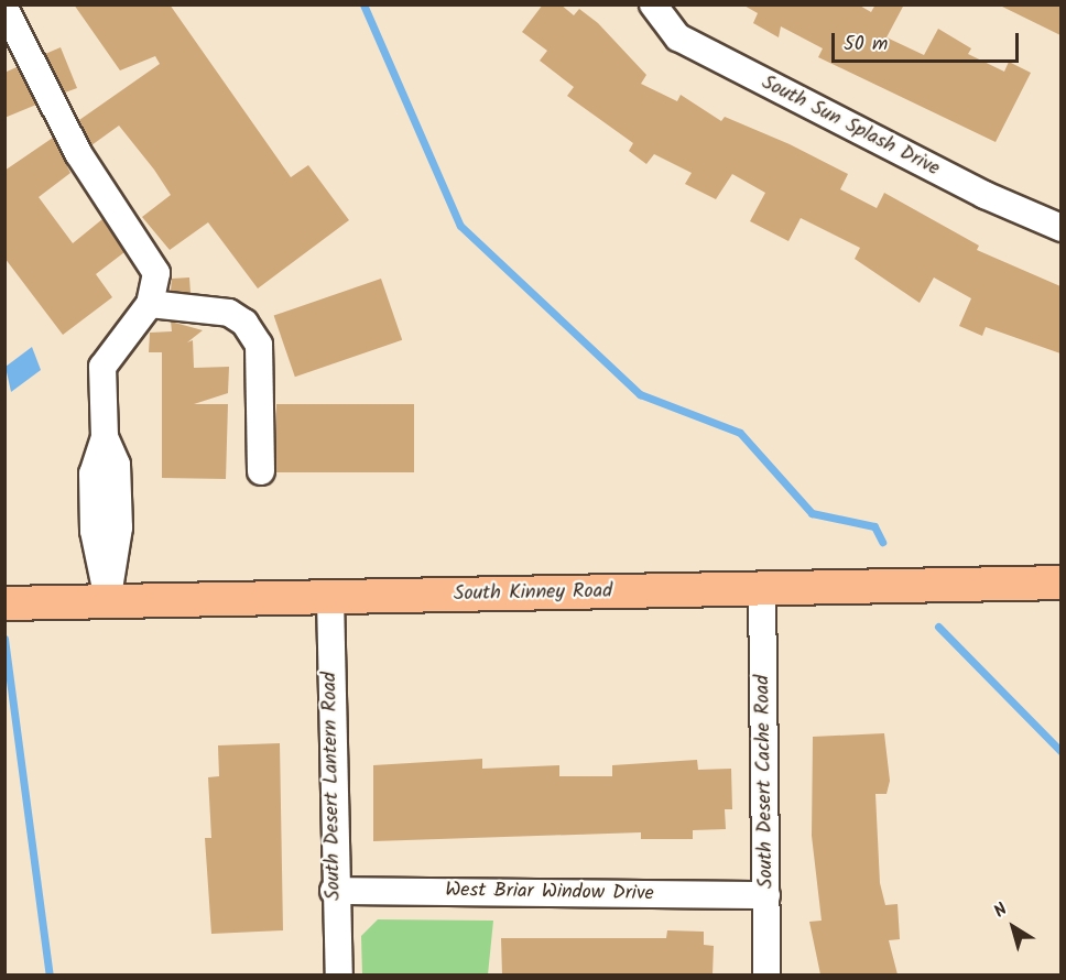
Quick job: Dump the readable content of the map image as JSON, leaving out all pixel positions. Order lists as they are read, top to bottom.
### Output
{
  "streets": {
    "main road": ["South Kinney Road"],
    "street": [
      "South Sun Splash Drive",
      "South Desert Cache Road",
      "South Desert Lantern Road",
      "West Briar Window Drive"
    ]
  },
  "crossings": [
    ["South Kinney Road", "South Desert Cache Road"],
    ["South Kinney Road", "South Desert Lantern Road"],
    ["South Desert Cache Road", "West Briar Window Drive"],
    ["South Desert Lantern Road", "West Briar Window Drive"]
  ],
  "scale_bar": "50 m",
  "north": "top left"
}
